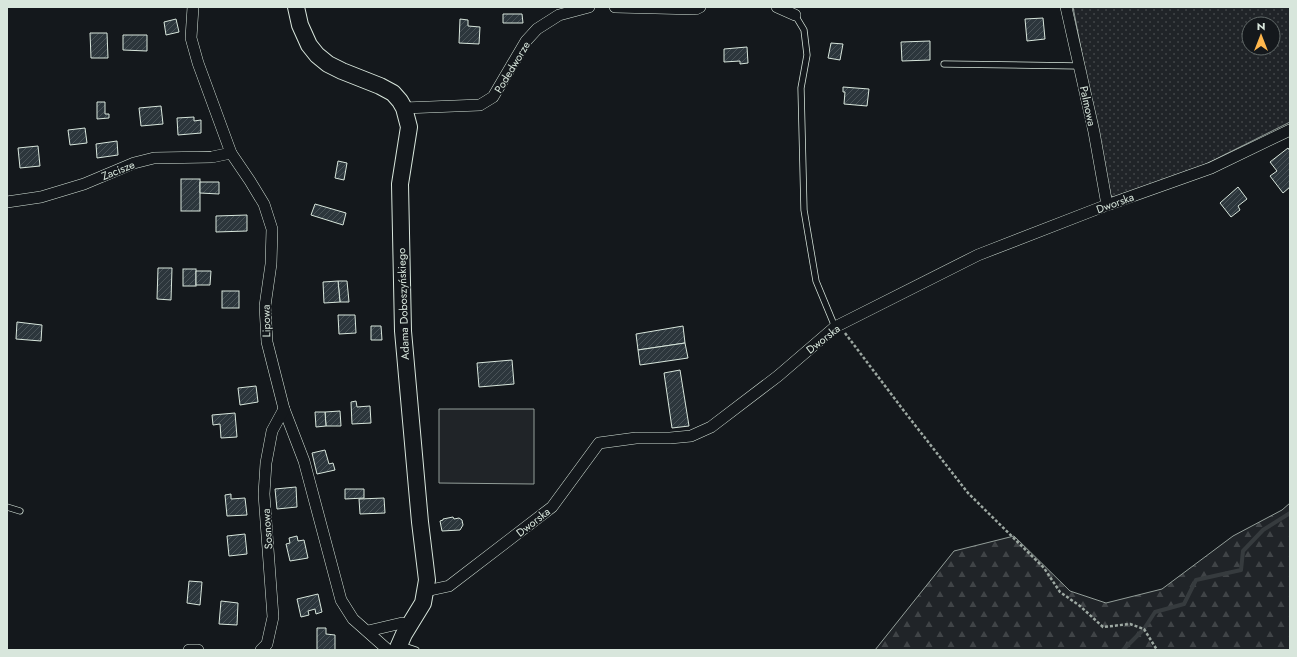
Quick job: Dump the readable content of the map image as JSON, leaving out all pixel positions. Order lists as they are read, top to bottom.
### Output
{
  "streets": {
    "street": [
      "Podedworze",
      "Palmowa",
      "Zacisze",
      "Dworska",
      "Adama Doboszyńskiego",
      "Lipowa",
      "Sosnowa"
    ]
  },
  "crossings": [
    ["Podedworze", "Adama Doboszyńskiego"],
    ["Palmowa", "Dworska"],
    ["Zacisze", "Lipowa"],
    ["Dworska", "Adama Doboszyńskiego"],
    ["Adama Doboszyńskiego", "Lipowa"],
    ["Lipowa", "Sosnowa"]
  ],
  "north": "top"
}
